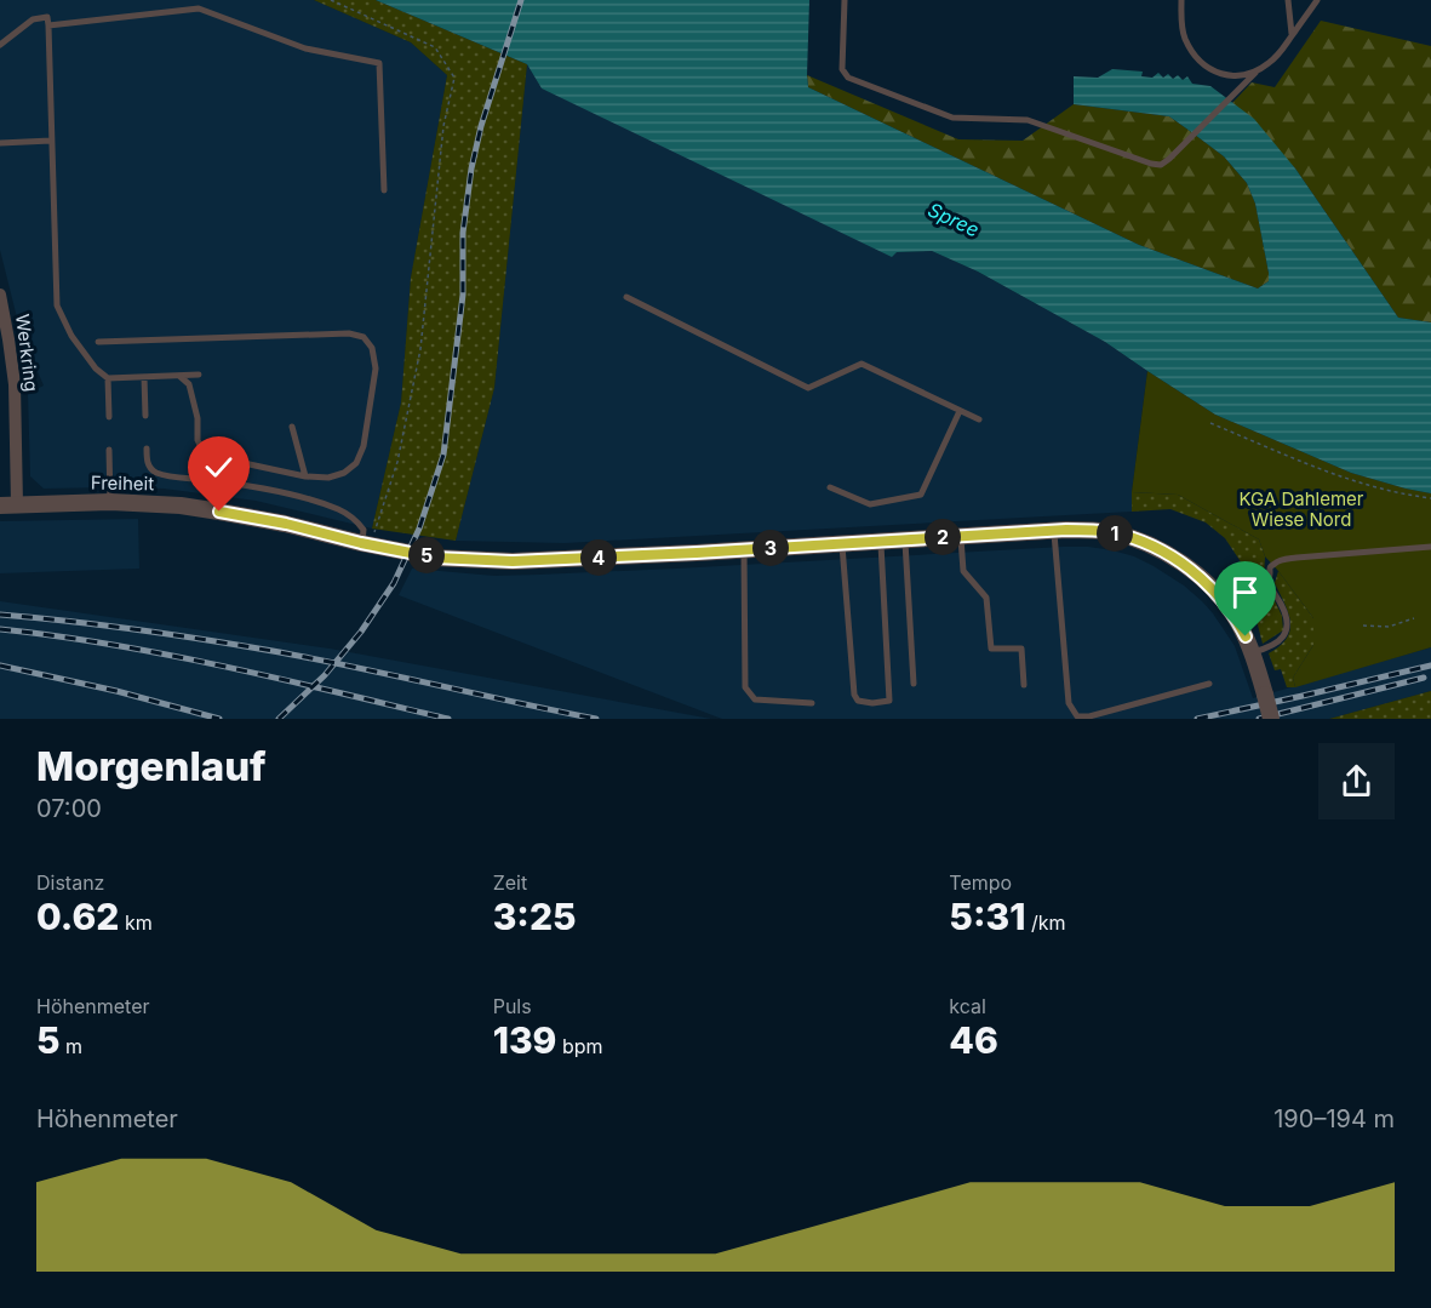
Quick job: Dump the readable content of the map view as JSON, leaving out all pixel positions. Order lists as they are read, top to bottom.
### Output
{
  "streets": {
    "street": ["Werkring", "Freiheit"]
  },
  "crossings": [
    ["Werkring", "Freiheit"]
  ],
  "water": ["Spree"],
  "parks": ["KGA Dahlemer Wiese Nord"],
  "page": {
    "pins": [
      "1",
      "2",
      "3",
      "5",
      "4"
    ],
    "heading": ["Morgenlauf", "07:00"],
    "stats": [
      ["Distanz", "0.62 km"],
      ["Zeit", "3:25"],
      ["Tempo", "5:31 /km"],
      ["Höhenmeter", "5 m"],
      ["Puls", "139 bpm"],
      ["kcal", "46"]
    ],
    "chart": ["Höhenmeter", "190–194 m"]
  }
}
